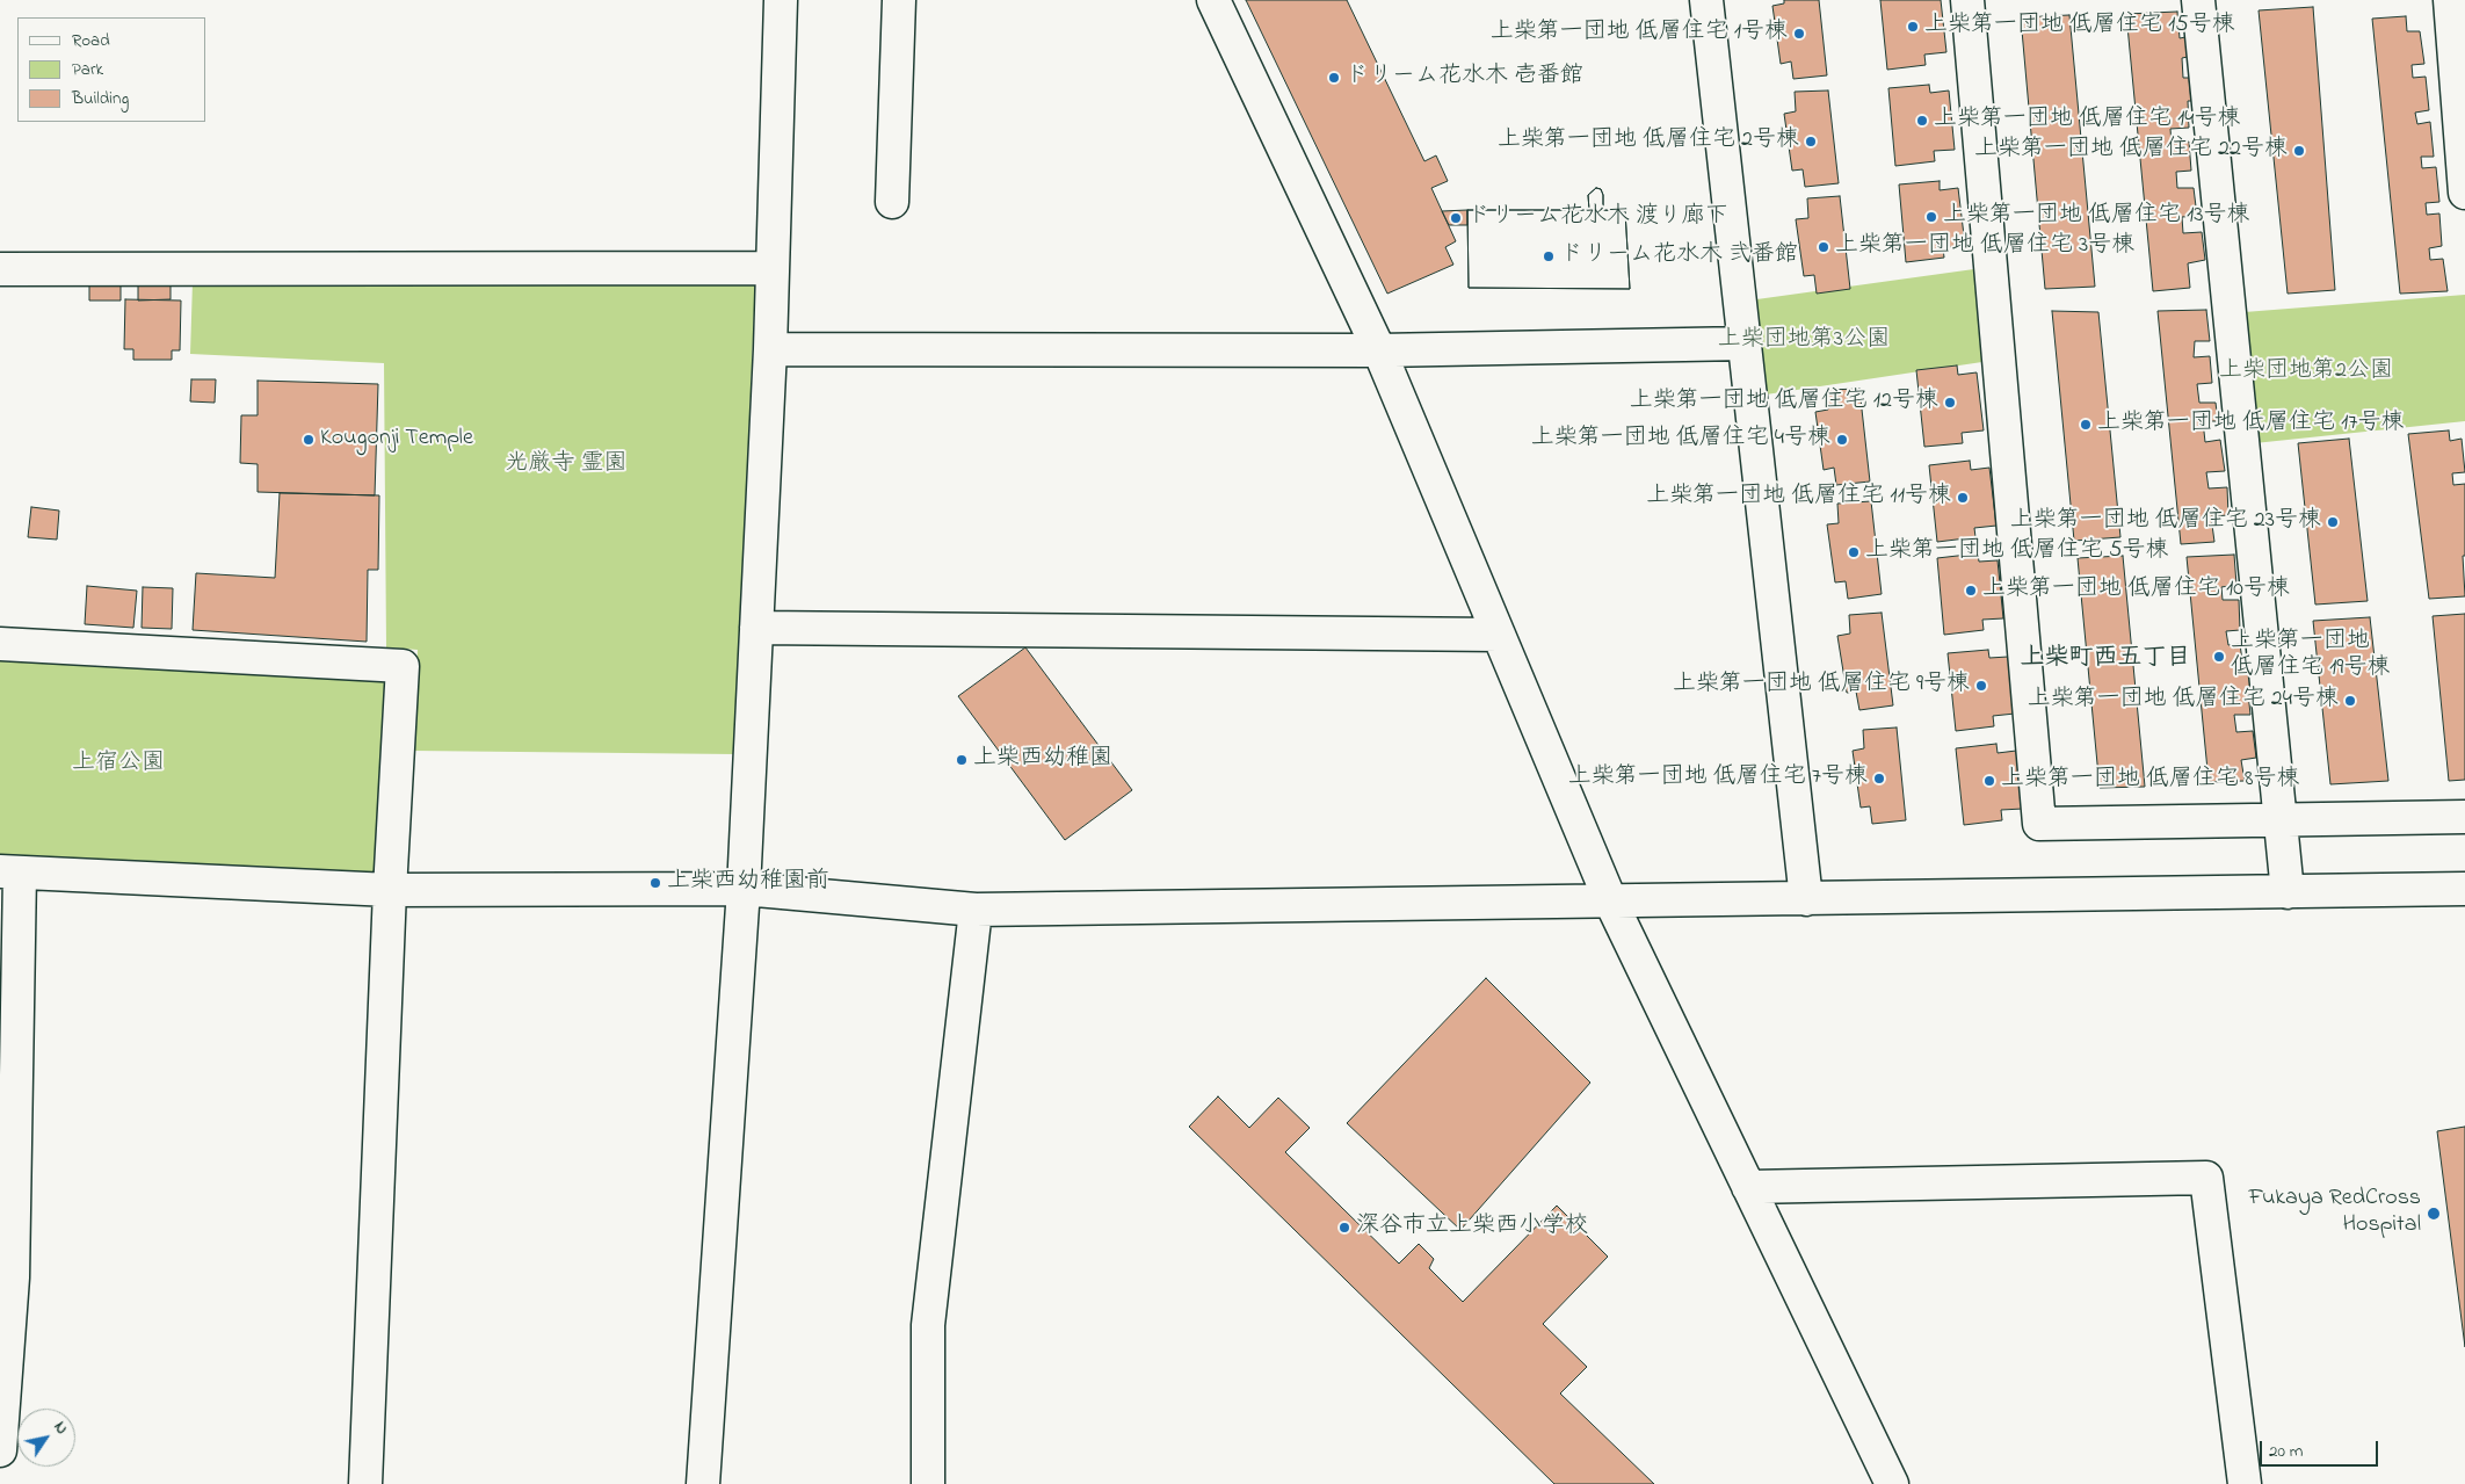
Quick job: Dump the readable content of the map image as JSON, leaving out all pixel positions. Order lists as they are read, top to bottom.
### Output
{
  "districts": ["上柴町西五丁目"],
  "parks": [
    "上柴団地第3公園",
    "上柴団地第2公園",
    "光厳寺 霊園",
    "上宿公園"
  ],
  "places": [
    "上柴第一団地 低層住宅 15号棟",
    "上柴第一団地 低層住宅 1号棟",
    "ドリーム花水木 壱番館",
    "上柴第一団地 低層住宅 14号棟",
    "上柴第一団地 低層住宅 2号棟",
    "上柴第一団地 低層住宅 22号棟",
    "上柴第一団地 低層住宅 13号棟",
    "ドリーム花水木 渡り廊下",
    "上柴第一団地 低層住宅 3号棟",
    "ドリーム花水木 弐番館",
    "上柴第一団地 低層住宅 12号棟",
    "上柴第一団地 低層住宅 17号棟",
    "Kougonji Temple",
    "上柴第一団地 低層住宅 4号棟",
    "上柴第一団地 低層住宅 11号棟",
    "上柴第一団地 低層住宅 23号棟",
    "上柴第一団地 低層住宅 5号棟",
    "上柴第一団地 低層住宅 10号棟",
    "上柴第一団地 低層住宅 19号棟",
    "上柴第一団地 低層住宅 9号棟",
    "上柴第一団地 低層住宅 24号棟",
    "上柴西幼稚園",
    "上柴第一団地 低層住宅 7号棟",
    "上柴第一団地 低層住宅 8号棟",
    "上柴西幼稚園前",
    "Fukaya RedCross Hospital",
    "深谷市立上柴西小学校"
  ],
  "legend": ["Road", "Park", "Building"],
  "scale_bar": "20 m",
  "north": "top right"
}
